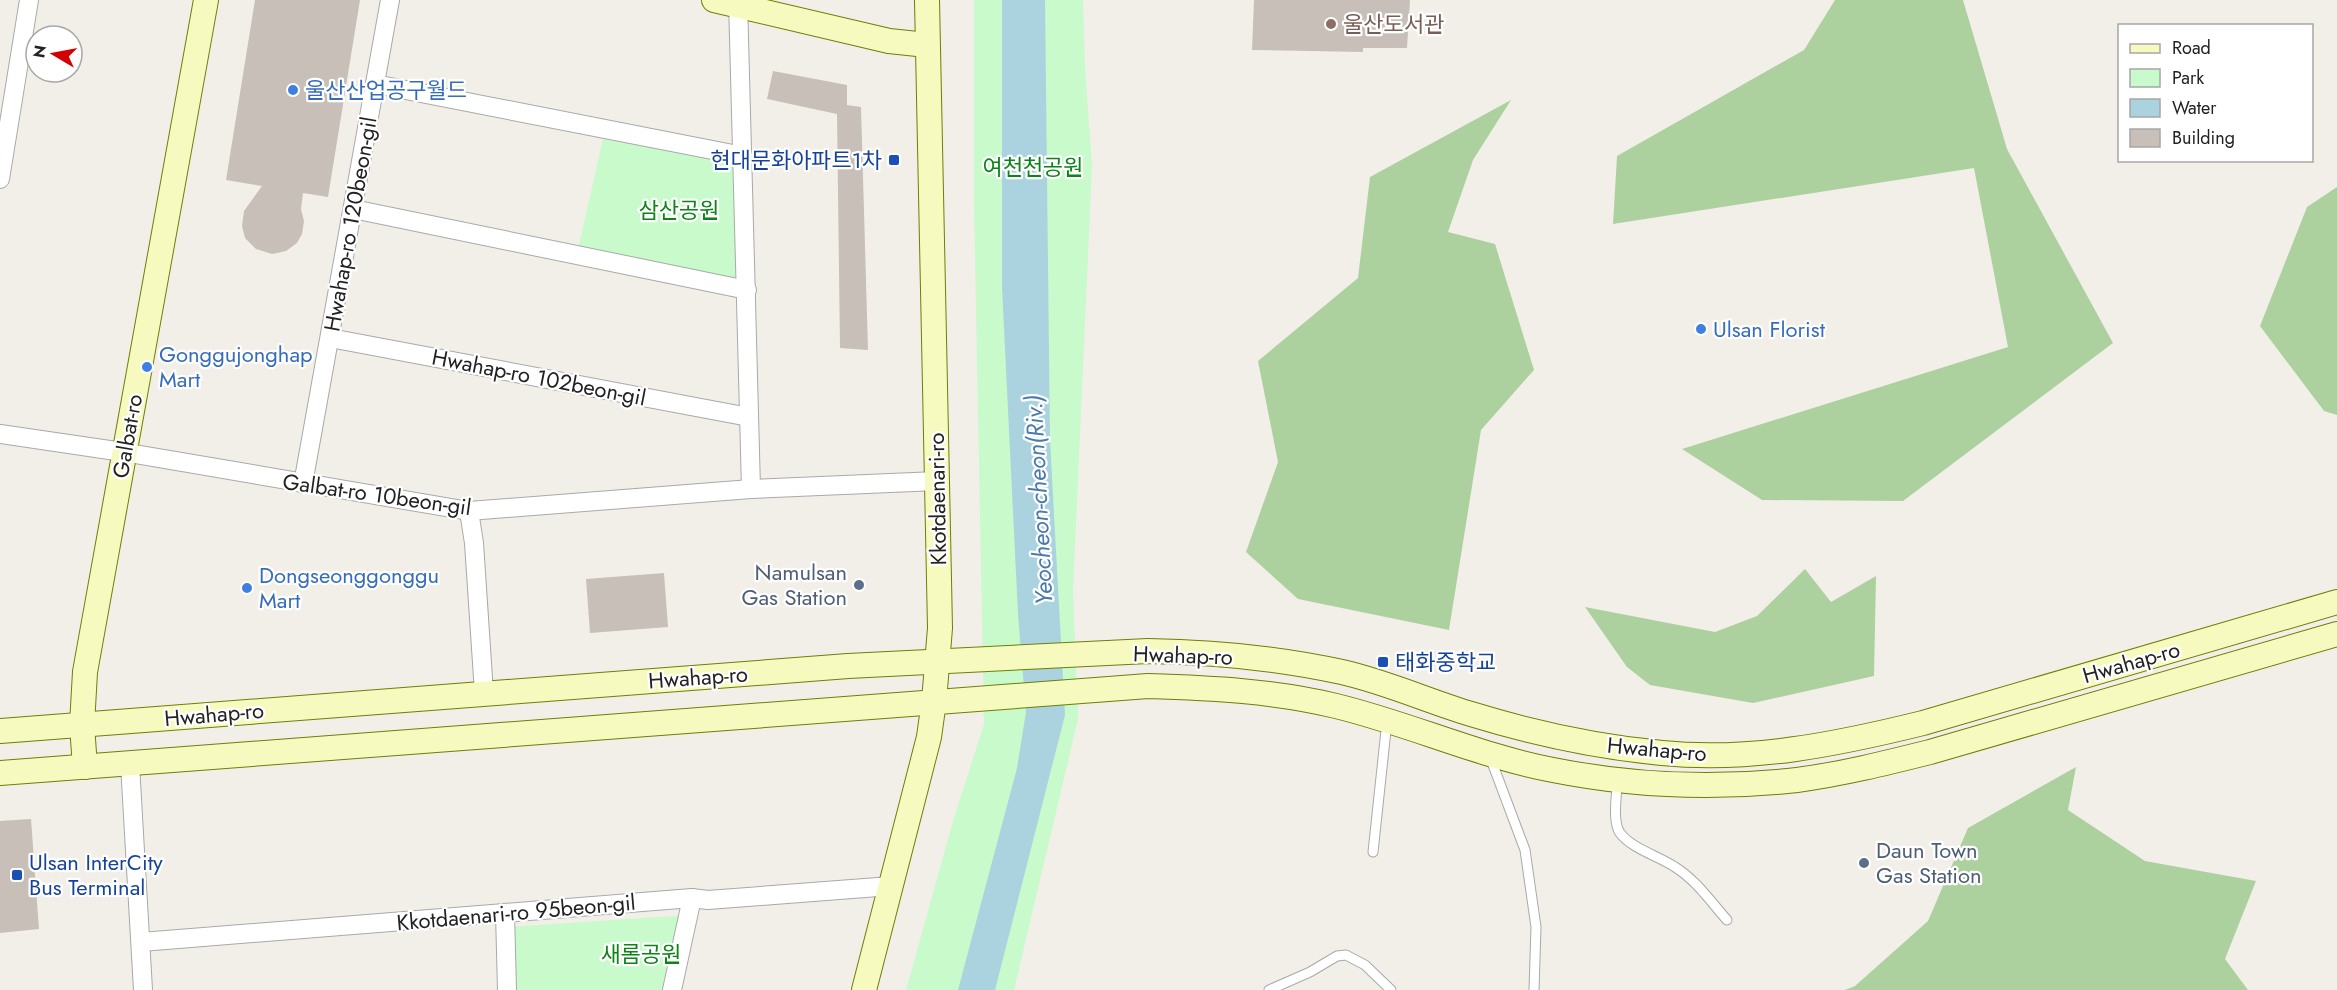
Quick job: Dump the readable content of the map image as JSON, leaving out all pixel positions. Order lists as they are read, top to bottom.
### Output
{
  "streets": {
    "main road": ["Galbat-ro", "Kkotdaenari-ro", "Hwahap-ro"],
    "street": [
      "Hwahap-ro 120beon-gil",
      "Hwahap-ro 102beon-gil",
      "Galbat-ro 10beon-gil",
      "Kkotdaenari-ro 95beon-gil"
    ]
  },
  "crossings": [
    ["Hwahap-ro 120beon-gil", "Hwahap-ro 102beon-gil"],
    ["Hwahap-ro 120beon-gil", "Galbat-ro 10beon-gil"],
    ["Galbat-ro", "Galbat-ro 10beon-gil"],
    ["Galbat-ro", "Hwahap-ro"],
    ["Galbat-ro 10beon-gil", "Kkotdaenari-ro"],
    ["Kkotdaenari-ro", "Hwahap-ro"],
    ["Kkotdaenari-ro", "Kkotdaenari-ro 95beon-gil"]
  ],
  "water": ["Yeocheon-cheon(Riv.)"],
  "parks": ["여천천공원", "삼산공원", "새롬공원"],
  "places": {
    "other": [
      "울산도서관",
      "울산산업공구월드",
      "Ulsan Florist",
      "Gonggujonghap Mart",
      "Namulsan Gas Station",
      "Dongseonggonggu Mart",
      "Daun Town Gas Station"
    ],
    "transit": ["현대문화아파트1차", "태화중학교", "Ulsan InterCity Bus Terminal"]
  },
  "legend": [
    "Road",
    "Park",
    "Water",
    "Building"
  ],
  "north": "left"
}
